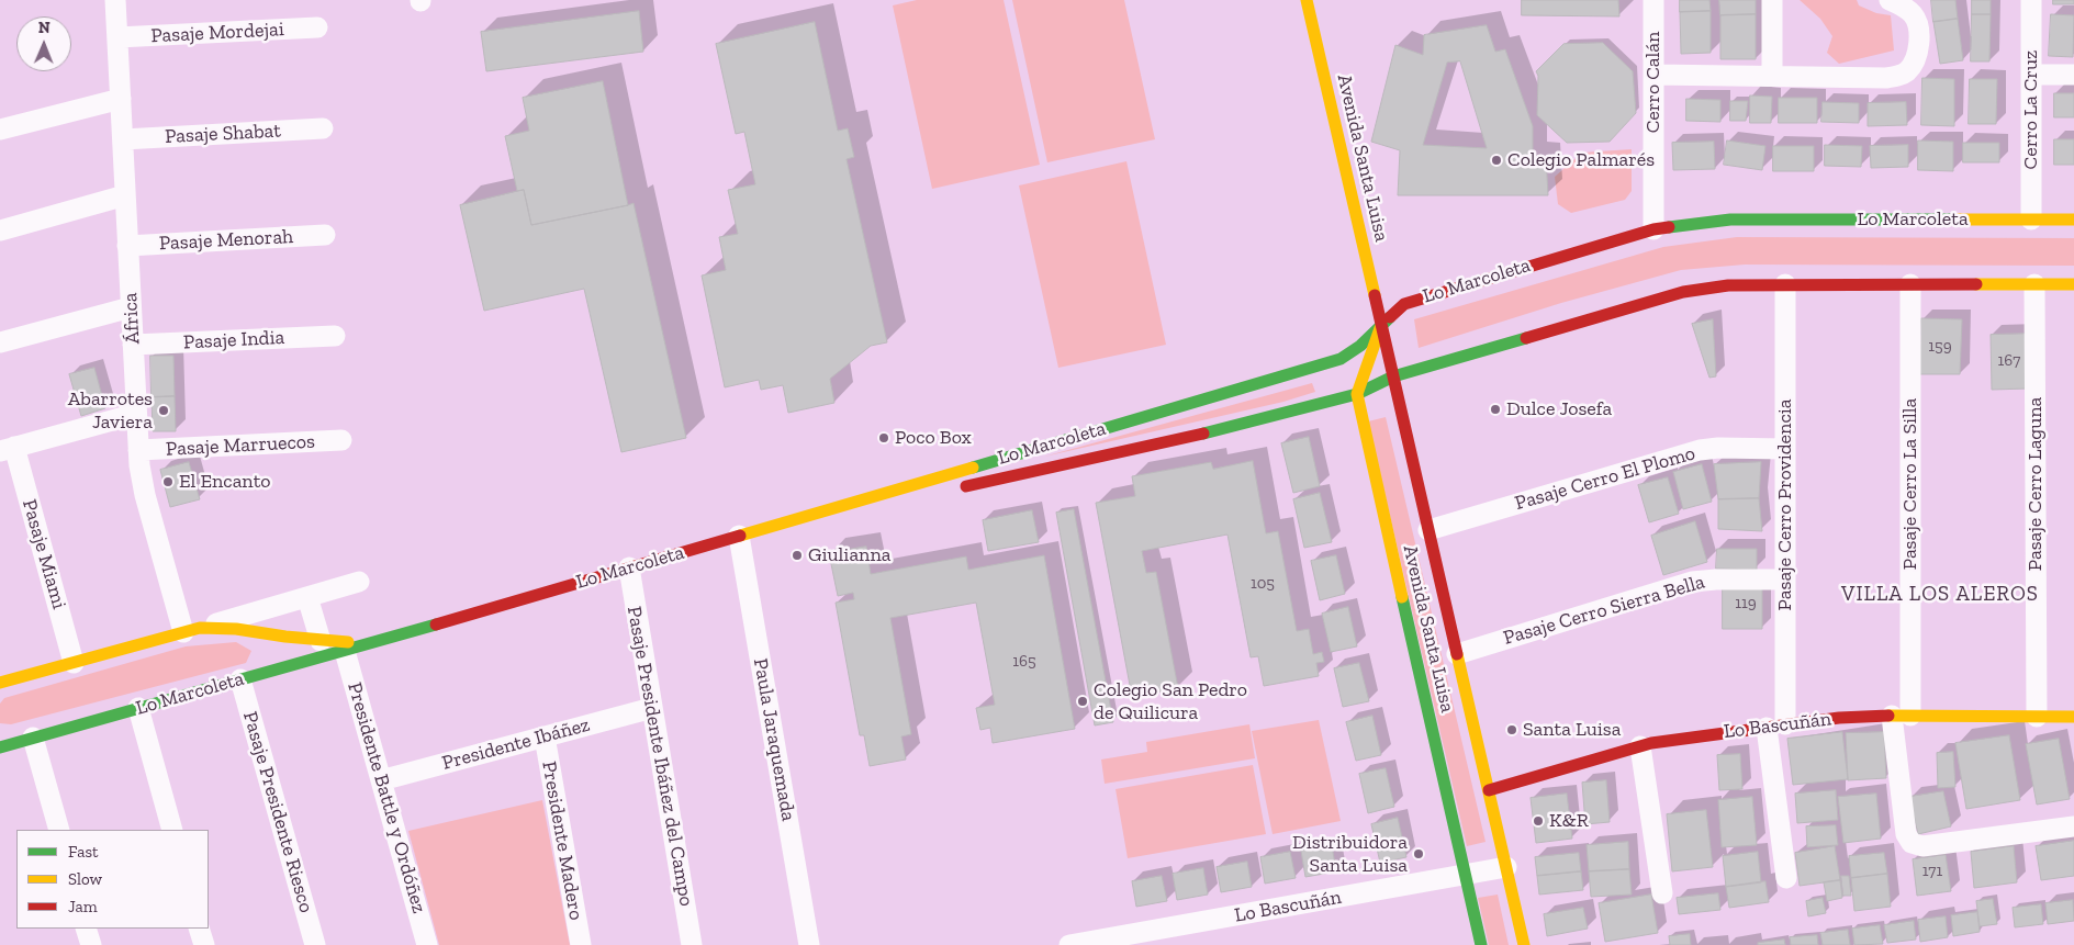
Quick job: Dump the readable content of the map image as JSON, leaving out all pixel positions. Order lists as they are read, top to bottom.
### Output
{
  "streets": {
    "main road": ["Avenida Santa Luisa", "Lo Marcoleta", "Lo Bascuñán"],
    "street": [
      "Pasaje Mordejai",
      "Cerro Calán",
      "Cerro La Cruz",
      "Pasaje Shabat",
      "Pasaje Menorah",
      "África",
      "Pasaje India",
      "Pasaje Marruecos",
      "Pasaje Cerro El Plomo",
      "Pasaje Cerro La Silla",
      "Pasaje Cerro Laguna",
      "Pasaje Cerro Providencia",
      "Pasaje Miami",
      "Pasaje Cerro Sierra Bella",
      "Paula Jaraquemada",
      "Presidente Ibáñez",
      "Pasaje Presidente Ibáñez del Campo",
      "Presidente Battle y Ordóñez",
      "Pasaje Presidente Riesco",
      "Presidente Madero"
    ]
  },
  "crossings": [
    ["Pasaje Mordejai", "África"],
    ["Cerro Calán", "Lo Marcoleta"],
    ["Cerro La Cruz", "Lo Marcoleta"],
    ["Pasaje Shabat", "África"],
    ["Avenida Santa Luisa", "Lo Marcoleta"],
    ["Avenida Santa Luisa", "Pasaje Cerro El Plomo"],
    ["Avenida Santa Luisa", "Pasaje Cerro Sierra Bella"],
    ["Avenida Santa Luisa", "Lo Bascuñán"],
    ["Lo Marcoleta", "África"],
    ["Lo Marcoleta", "Pasaje Cerro La Silla"],
    ["Lo Marcoleta", "Pasaje Cerro Laguna"],
    ["Lo Marcoleta", "Pasaje Cerro Providencia"],
    ["Lo Marcoleta", "Pasaje Miami"],
    ["Lo Marcoleta", "Paula Jaraquemada"],
    ["Lo Marcoleta", "Pasaje Presidente Ibáñez del Campo"],
    ["Lo Marcoleta", "Presidente Battle y Ordóñez"],
    ["Lo Marcoleta", "Pasaje Presidente Riesco"],
    ["Pasaje Menorah", "África"],
    ["África", "Pasaje India"],
    ["África", "Pasaje Marruecos"],
    ["Pasaje Cerro El Plomo", "Pasaje Cerro Providencia"],
    ["Pasaje Cerro La Silla", "Lo Bascuñán"],
    ["Pasaje Cerro Laguna", "Lo Bascuñán"],
    ["Pasaje Cerro Providencia", "Pasaje Cerro Sierra Bella"],
    ["Pasaje Cerro Providencia", "Lo Bascuñán"],
    ["Presidente Ibáñez", "Pasaje Presidente Ibáñez del Campo"],
    ["Presidente Ibáñez", "Presidente Battle y Ordóñez"],
    ["Presidente Ibáñez", "Presidente Madero"]
  ],
  "districts": ["VILLA LOS ALEROS"],
  "places": [
    "Colegio Palmarés",
    "Dulce Josefa",
    "Abarrotes Javiera",
    "Poco Box",
    "El Encanto",
    "Giulianna",
    "Colegio San Pedro de Quilicura",
    "Santa Luisa",
    "K&R",
    "Distribuidora Santa Luisa"
  ],
  "house_numbers": [
    "159",
    "167",
    "105",
    "119",
    "165",
    "171"
  ],
  "legend": ["Fast", "Slow", "Jam"],
  "north": "top"
}
